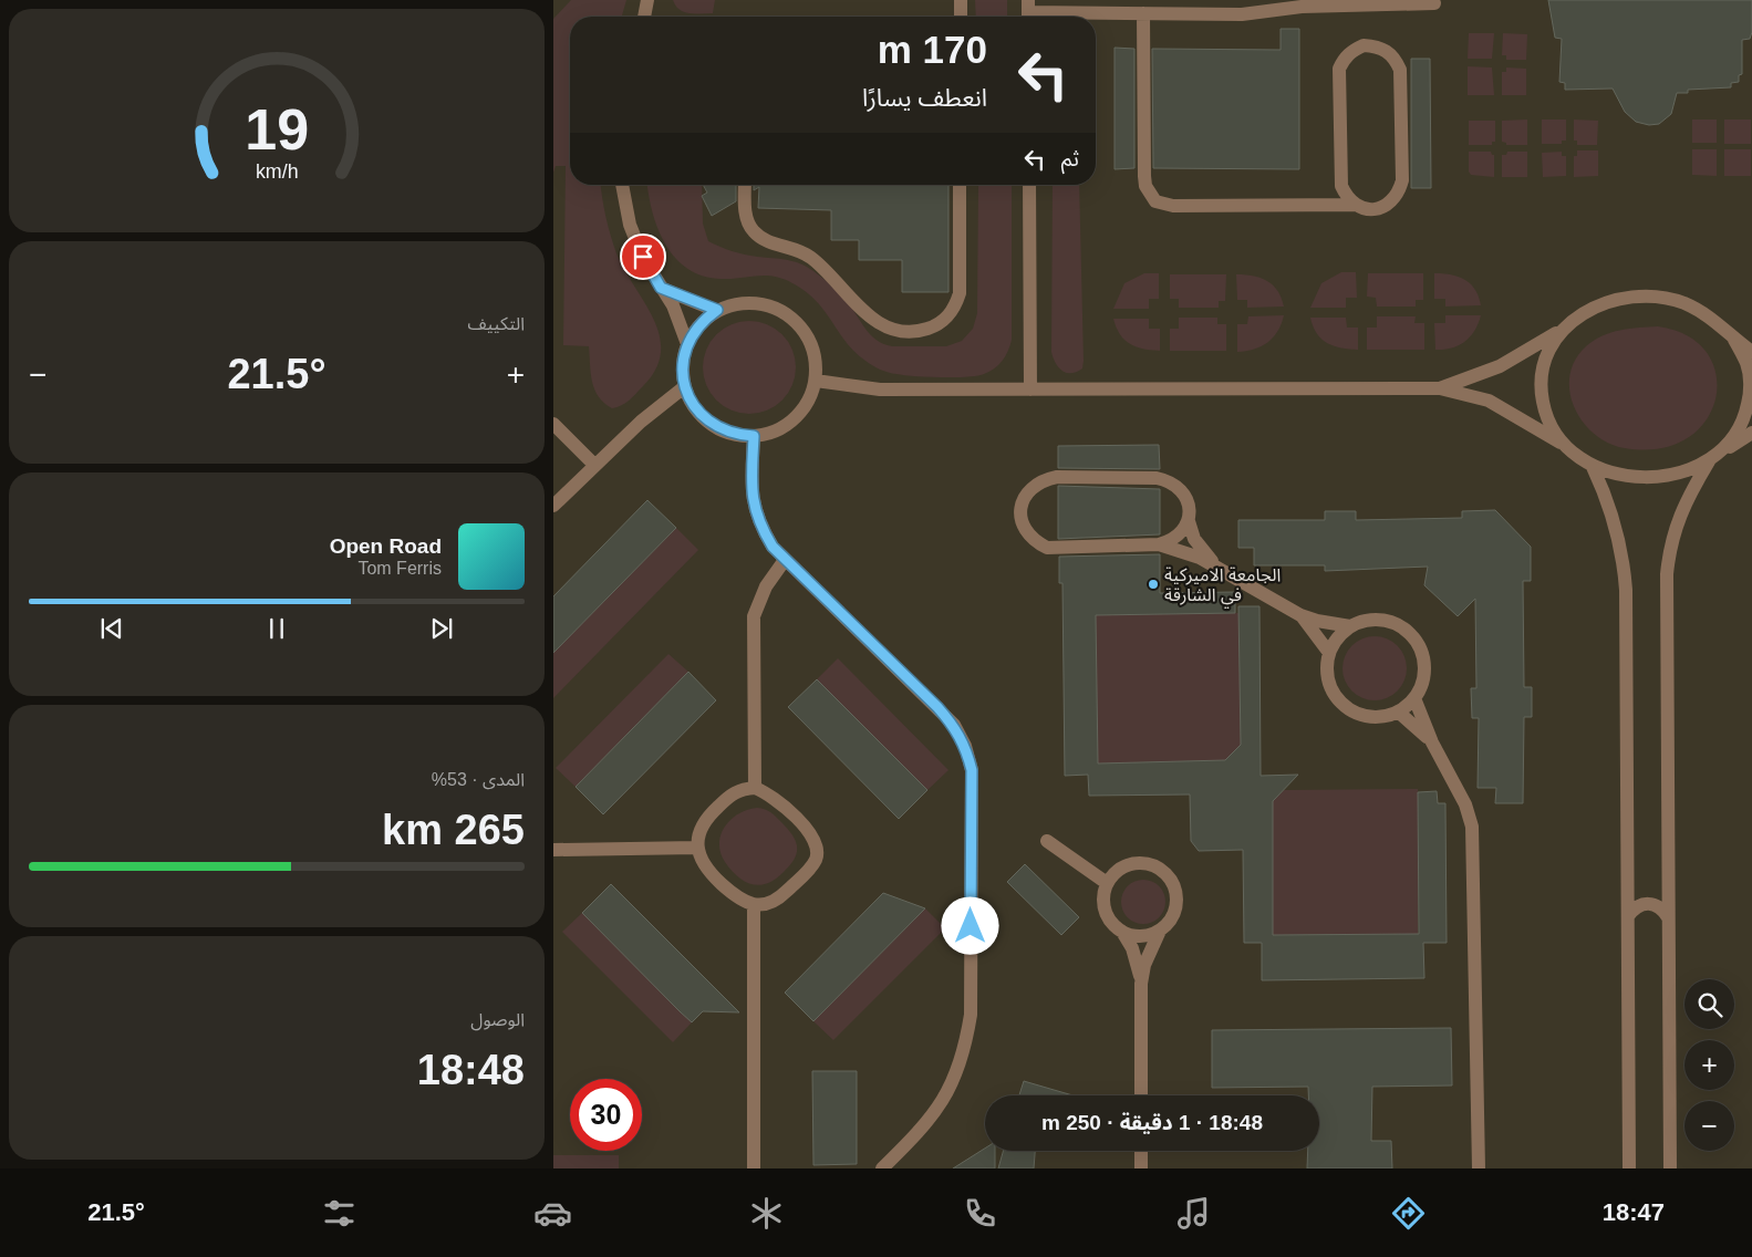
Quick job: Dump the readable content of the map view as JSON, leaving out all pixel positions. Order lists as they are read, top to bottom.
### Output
{
  "places": ["الجامعة الاميركية في الشارقة"],
  "page": {
    "turn": ["170 m", "انعطف يسارًا"],
    "then": "ثم",
    "tile": [
      "التكييف",
      ["المدى · 53%", "265 km"],
      ["الوصول", "18:48"]
    ],
    "heat": ["−", "21.5°", "+"],
    "song": ["Open Road", "Tom Ferris"],
    "map_buttons": ["+", "−"],
    "limit": "30",
    "trip": "18:48 · 1 دقيقة · 250 m",
    "tabs": ["18:47", "21.5°"],
    "gauge": ["19", "km/h"]
  }
}
